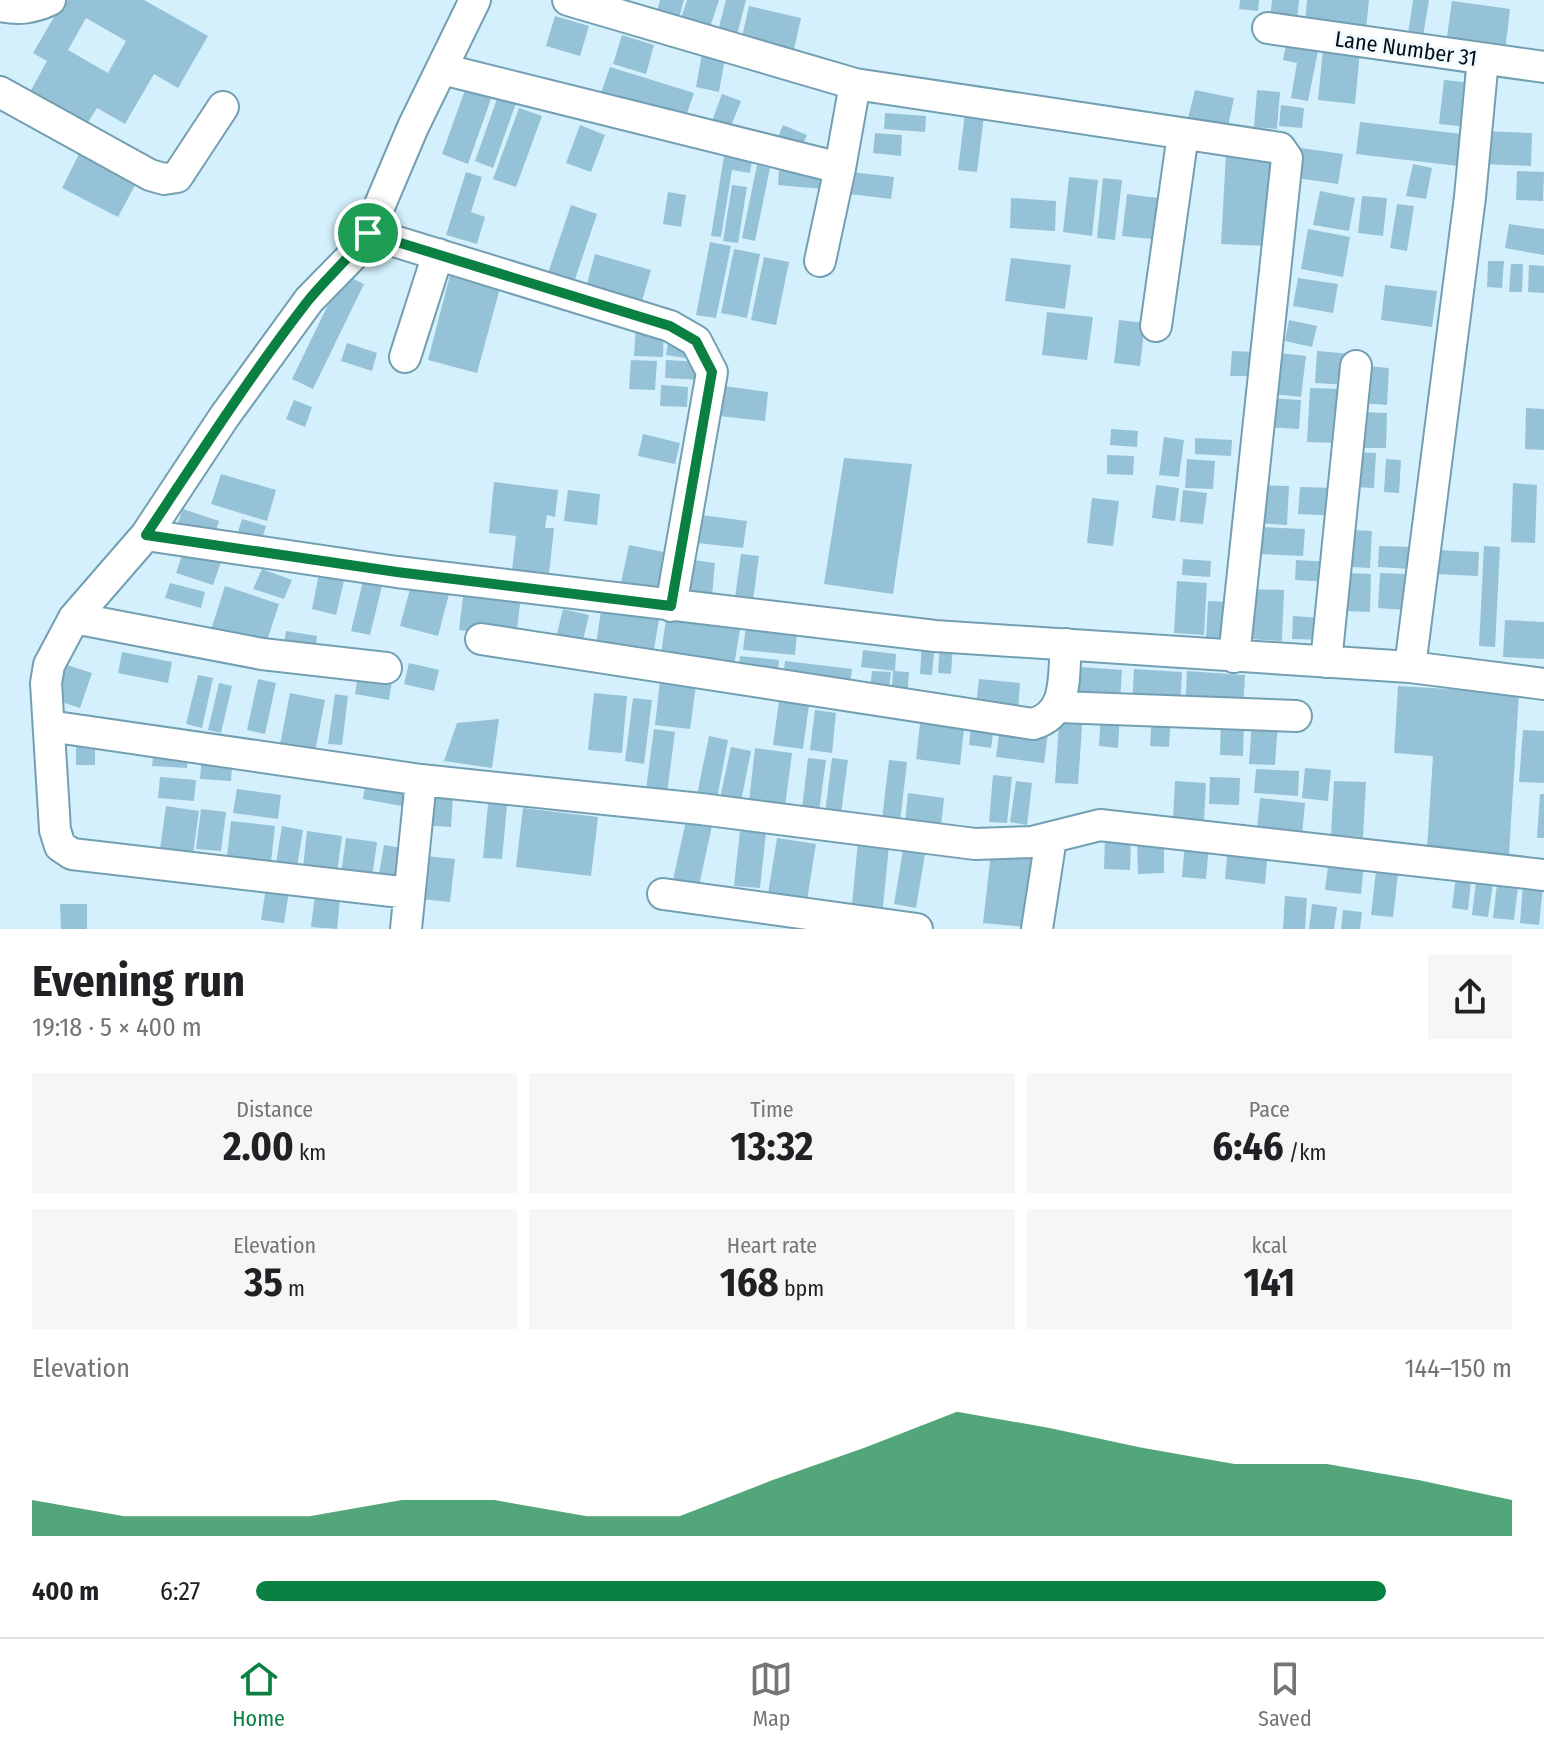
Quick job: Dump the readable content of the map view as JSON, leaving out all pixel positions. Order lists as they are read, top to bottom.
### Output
{
  "streets": {
    "street": ["Lane Number 31"]
  },
  "page": {
    "heading": ["Evening run", "19:18 · 5 × 400 m"],
    "stats": [
      ["Distance", "2.00 km"],
      ["Time", "13:32"],
      ["Pace", "6:46 /km"],
      ["Elevation", "35 m"],
      ["Heart rate", "168 bpm"],
      ["kcal", "141"]
    ],
    "chart": ["Elevation", "144–150 m"],
    "list": [
      {
        "name": "400 m",
        "note": "6:27"
      }
    ],
    "tabs": ["Home", "Map", "Saved"]
  }
}
